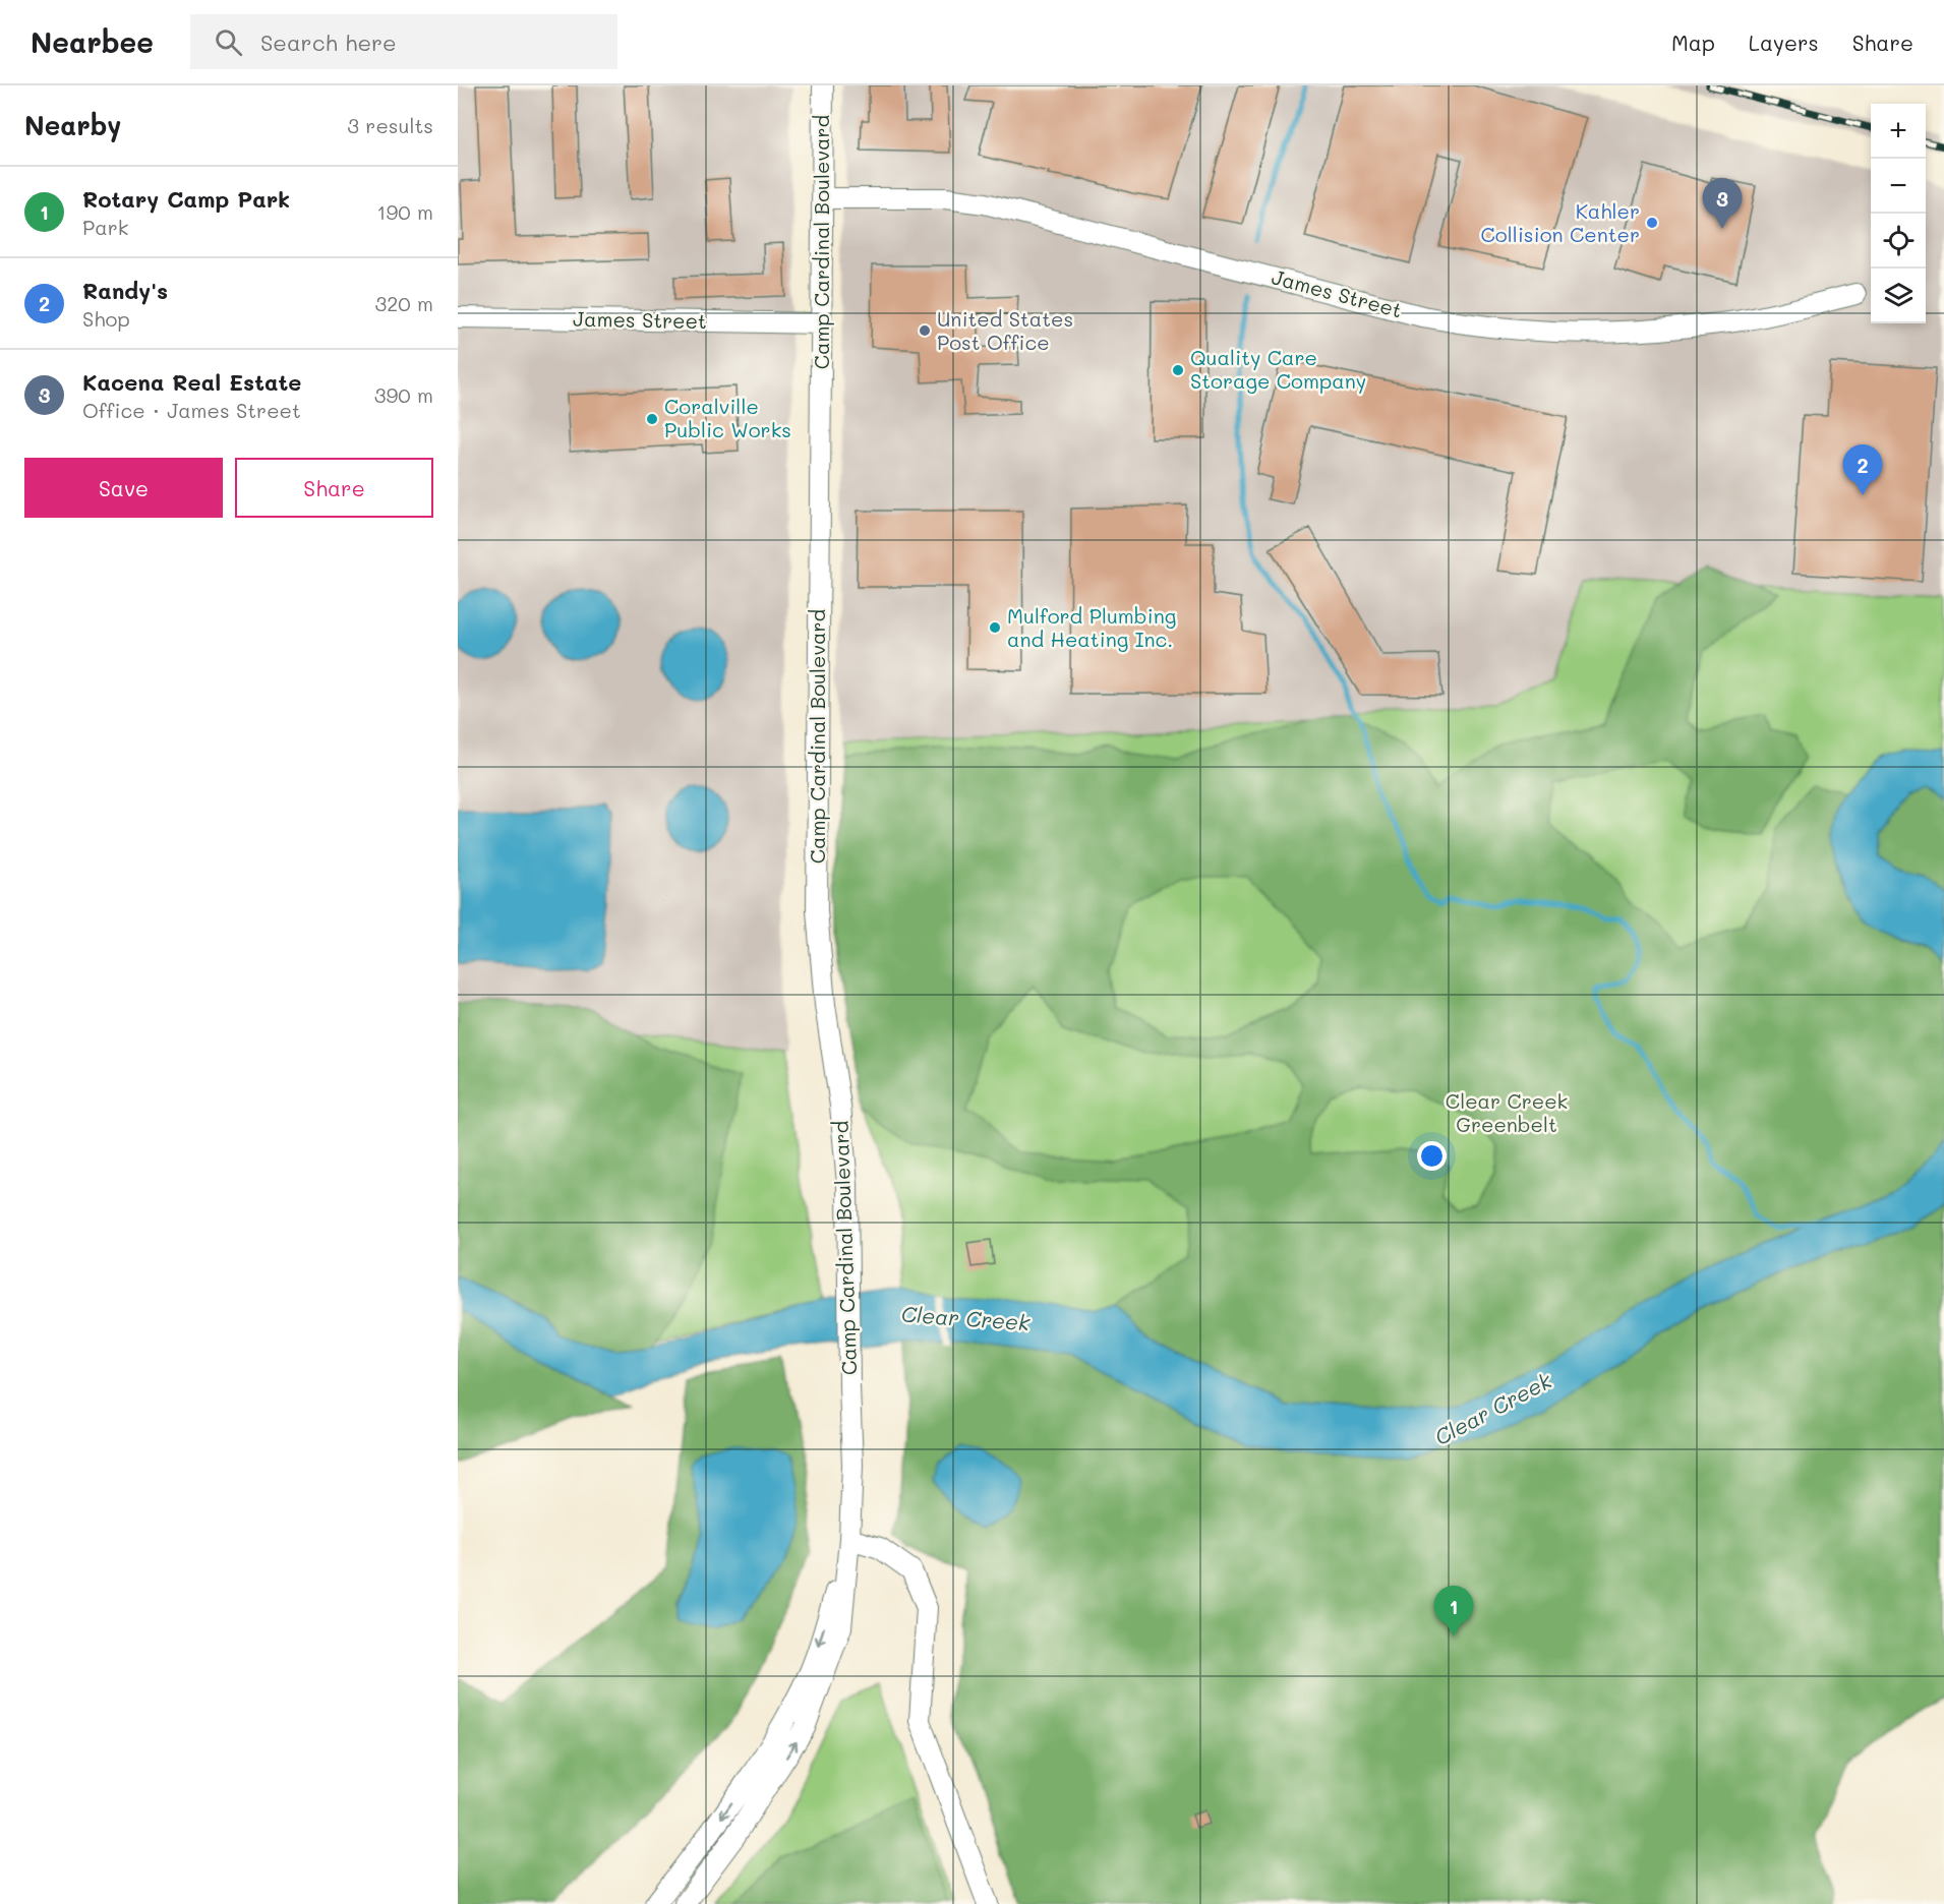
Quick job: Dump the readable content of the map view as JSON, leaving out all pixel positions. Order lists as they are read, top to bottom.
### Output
{
  "streets": {
    "street": ["Camp Cardinal Boulevard", "James Street"]
  },
  "crossings": [
    ["Camp Cardinal Boulevard", "James Street"]
  ],
  "water": ["Clear Creek"],
  "parks": ["Clear Creek Greenbelt"],
  "places": [
    "Kahler Collision Center",
    "United States Post Office",
    "Quality Care Storage Company",
    "Coralville Public Works",
    "Mulford Plumbing and Heating Inc."
  ],
  "page": {
    "header": "Nearbee",
    "search": "Search here",
    "nav": ["Map", "Layers", "Share"],
    "heading": ["Nearby", "3 results"],
    "map_buttons": ["+", "−"],
    "list": [
      {
        "mark": "1",
        "name": "Rotary Camp Park",
        "note": "Park",
        "value": "190 m"
      },
      {
        "mark": "2",
        "name": "Randy's",
        "note": "Shop",
        "value": "320 m"
      },
      {
        "mark": "3",
        "name": "Kacena Real Estate",
        "note": "Office · James Street",
        "value": "390 m"
      }
    ],
    "pins": ["3", "2", "1"],
    "buttons": ["Save", "Share"]
  }
}
